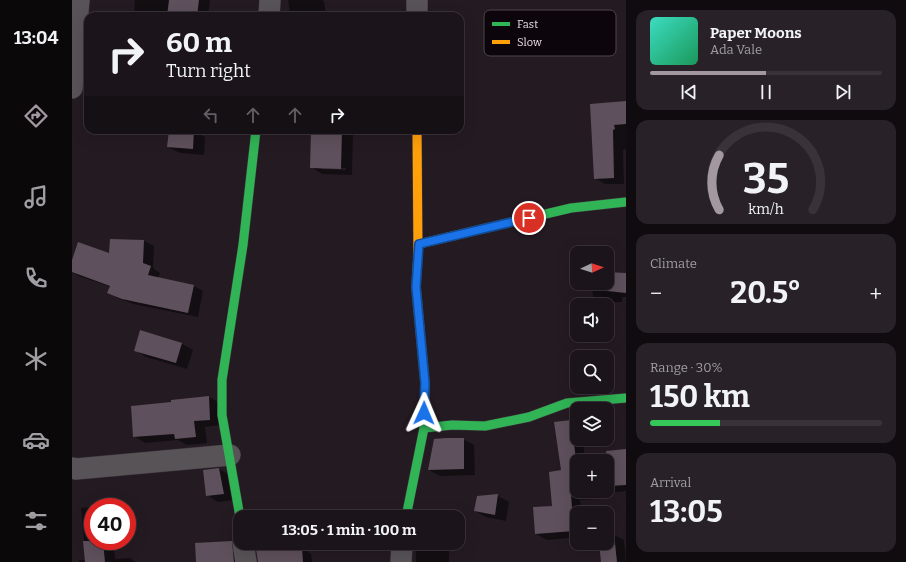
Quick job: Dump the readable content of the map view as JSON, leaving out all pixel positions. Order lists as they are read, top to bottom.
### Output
{
  "legend": ["Fast", "Slow"],
  "north": "right",
  "page": {
    "tabs": "13:04",
    "turn": ["60 m", "Turn right"],
    "song": ["Paper Moons", "Ada Vale"],
    "tile": [
      "Climate",
      ["Range · 30%", "150 km"],
      ["Arrival", "13:05"]
    ],
    "map_buttons": ["+", "−"],
    "heat": ["−", "20.5°", "+"],
    "limit": "40",
    "trip": "13:05 · 1 min · 100 m",
    "gauge": ["35", "km/h"]
  }
}
